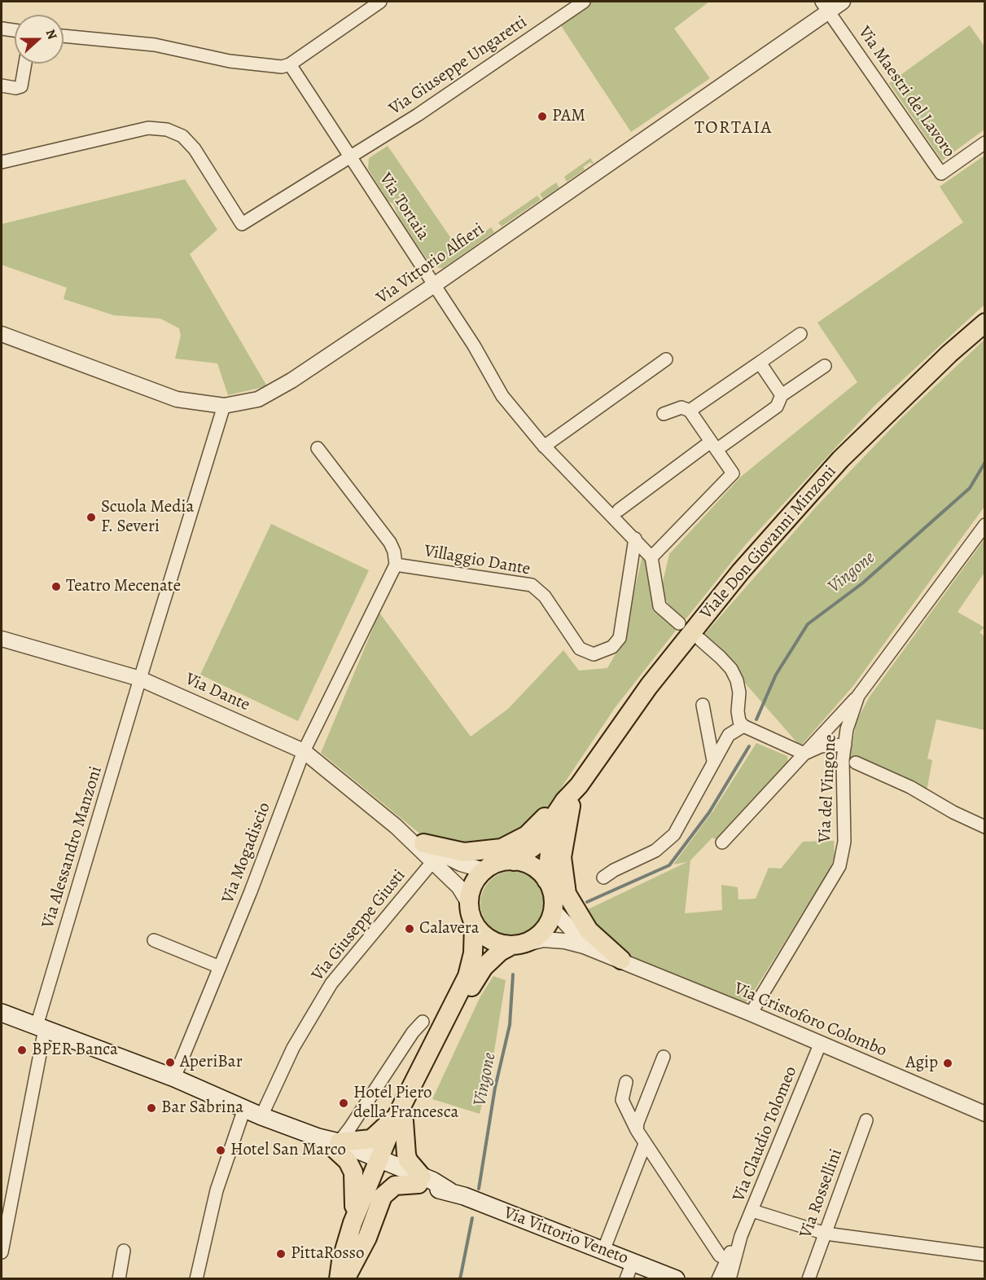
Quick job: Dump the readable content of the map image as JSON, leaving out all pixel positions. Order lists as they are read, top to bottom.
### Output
{
  "streets": {
    "main road": ["Viale Don Giovanni Minzoni", "Via Vittorio Veneto"],
    "street": [
      "Via Giuseppe Ungaretti",
      "Via Maestri del Lavoro",
      "Via Tortaia",
      "Via Vittorio Alfieri",
      "Villaggio Dante",
      "Via Dante",
      "Via del Vingone",
      "Via Alessandro Manzoni",
      "Via Mogadiscio",
      "Via Giuseppe Giusti",
      "Via Cristoforo Colombo",
      "Via Claudio Tolomeo",
      "Via Rossellini"
    ]
  },
  "crossings": [
    ["Via Giuseppe Ungaretti", "Via Tortaia"],
    ["Via Maestri del Lavoro", "Via Vittorio Alfieri"],
    ["Via Tortaia", "Via Vittorio Alfieri"],
    ["Via Tortaia", "Villaggio Dante"],
    ["Via Vittorio Alfieri", "Via Alessandro Manzoni"],
    ["Viale Don Giovanni Minzoni", "Via Dante"],
    ["Viale Don Giovanni Minzoni", "Via Cristoforo Colombo"],
    ["Via Dante", "Via Alessandro Manzoni"],
    ["Via Dante", "Via Mogadiscio"],
    ["Via Dante", "Via Giuseppe Giusti"],
    ["Via Dante", "Via Cristoforo Colombo"],
    ["Via del Vingone", "Via Cristoforo Colombo"],
    ["Via Alessandro Manzoni", "Via Vittorio Veneto"],
    ["Via Mogadiscio", "Via Vittorio Veneto"],
    ["Via Giuseppe Giusti", "Via Vittorio Veneto"],
    ["Via Cristoforo Colombo", "Via Claudio Tolomeo"]
  ],
  "districts": ["TORTAIA"],
  "water": ["Vingone"],
  "places": [
    "PAM",
    "Scuola Media F. Severi",
    "Teatro Mecenate",
    "Calavera",
    "BPER Banca",
    "AperiBar",
    "Agip",
    "Hotel Piero della Francesca",
    "Bar Sabrina",
    "Hotel San Marco",
    "PittaRosso"
  ],
  "north": "right"
}
